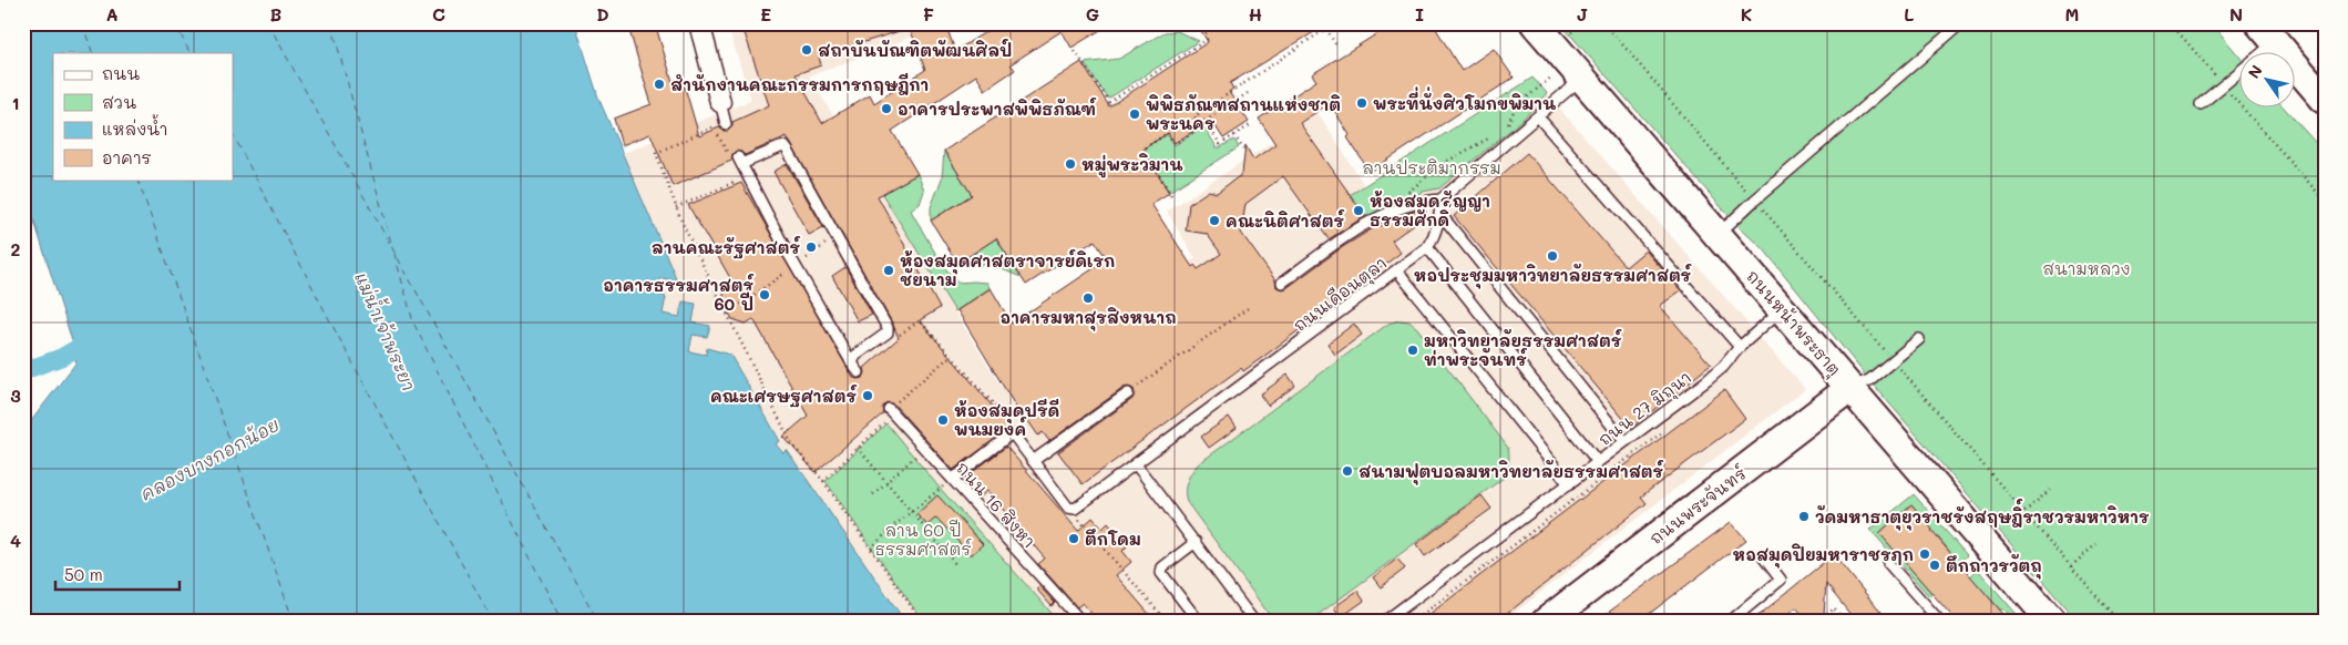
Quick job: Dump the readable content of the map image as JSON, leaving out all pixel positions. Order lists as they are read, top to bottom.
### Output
{
  "streets": {
    "street": ["ถนนหน้าพระธาตุ", "ถนนพระจันทร์"],
    "lane": ["ถนนเดือนตุลา", "ถนน 27 มิถุนา", "ถนน 16 สิงหา"]
  },
  "crossings": [
    ["ถนนหน้าพระธาตุ", "ถนน 27 มิถุนา"],
    ["ถนนหน้าพระธาตุ", "ถนนพระจันทร์"]
  ],
  "water": ["แม่น้ำเจ้าพระยา", "คลองบางกอกน้อย"],
  "parks": ["ลานประติมากรรม", "สนามหลวง", "ลาน 60 ปี ธรรมศาสตร์"],
  "places": [
    "สถาบันบัณฑิตพัฒนศิลป์",
    "สำนักงานคณะกรรมการกฤษฎีกา",
    "พระที่นั่งศิวโมกขพิมาน",
    "อาคารประพาสพิพิธภัณฑ์",
    "พิพิธภัณฑสถานแห่งชาติ พระนคร",
    "หมู่พระวิมาน",
    "ห้องสมุดสัญญา ธรรมศักดิ์",
    "คณะนิติศาสตร์",
    "ลานคณะรัฐศาสตร์",
    "หอประชุมมหาวิทยาลัยธรรมศาสตร์",
    "ห้องสมุดศาสตราจารย์ดิเรก ชัยนาม",
    "อาคารธรรมศาสตร์ 60 ปี",
    "อาคารมหาสุรสิงหนาถ",
    "มหาวิทยาลัยธรรมศาสตร์ ท่าพระจันทร์",
    "คณะเศรษฐศาสตร์",
    "ห้องสมุดปรีดี พนมยงค์",
    "สนามฟุตบอลมหาวิทยาลัยธรรมศาสตร์",
    "วัดมหาธาตุยุวราชรังสฤษฎิ์ราชวรมหาวิหาร",
    "ตึกโดม",
    "หอสมุดปิยมหาราชรฦก",
    "ตึกถาวรวัตถุ"
  ],
  "legend": [
    "ถนน",
    "สวน",
    "แหล่งน้ำ",
    "อาคาร"
  ],
  "scale_bar": "50 m",
  "north": "top left",
  "grid": {
    "columns": [
      "A",
      "B",
      "C",
      "D",
      "E",
      "F",
      "G",
      "H",
      "I",
      "J",
      "K",
      "L",
      "M",
      "N"
    ],
    "rows": [
      "1",
      "2",
      "3",
      "4"
    ]
  }
}
